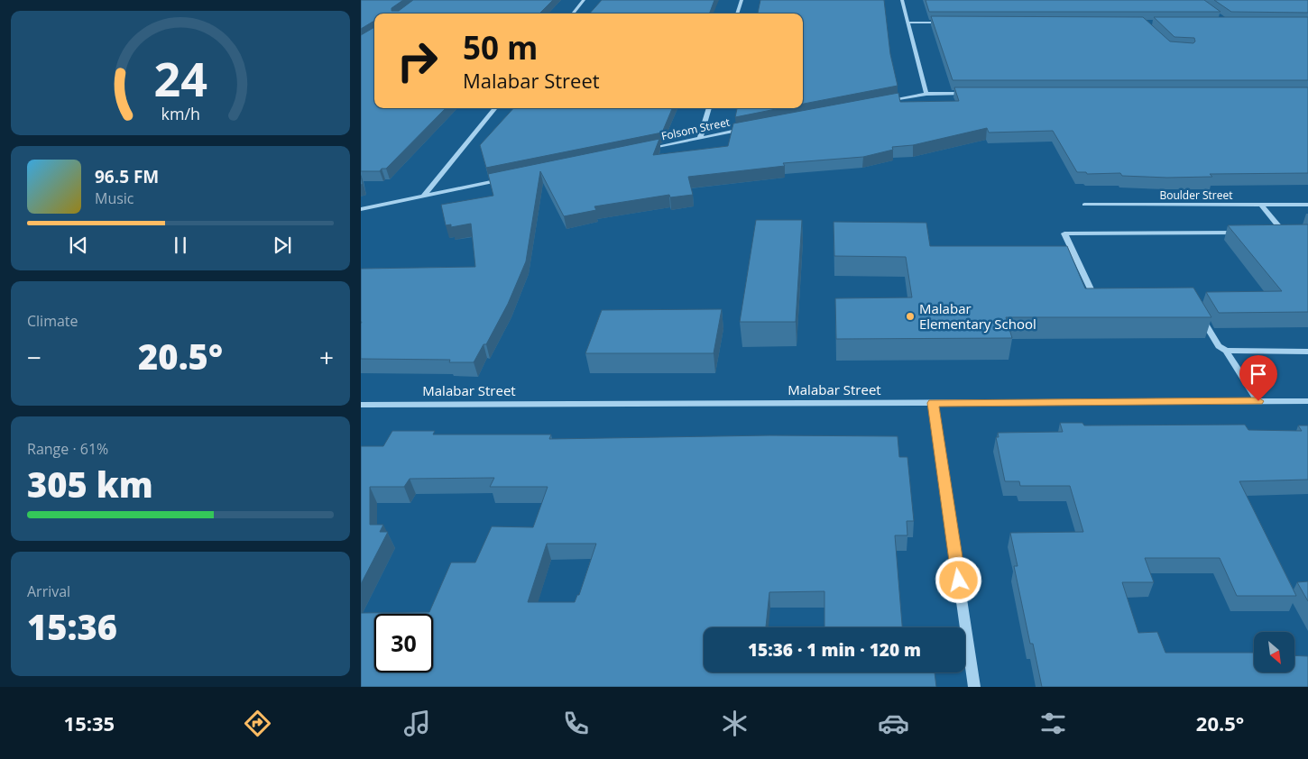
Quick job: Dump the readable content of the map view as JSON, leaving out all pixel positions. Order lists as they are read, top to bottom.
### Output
{
  "streets": {
    "street": ["Folsom Street", "Boulder Street", "Malabar Street"]
  },
  "places": ["Malabar Elementary School"],
  "north": "bottom right",
  "page": {
    "turn": ["50 m", "Malabar Street"],
    "song": ["96.5 FM", "Music"],
    "tile": [
      "Climate",
      ["Range · 61%", "305 km"],
      ["Arrival", "15:36"]
    ],
    "heat": ["−", "20.5°", "+"],
    "limit": "30",
    "trip": "15:36 · 1 min · 120 m",
    "tabs": ["15:35", "20.5°"],
    "gauge": ["24", "km/h"]
  }
}
